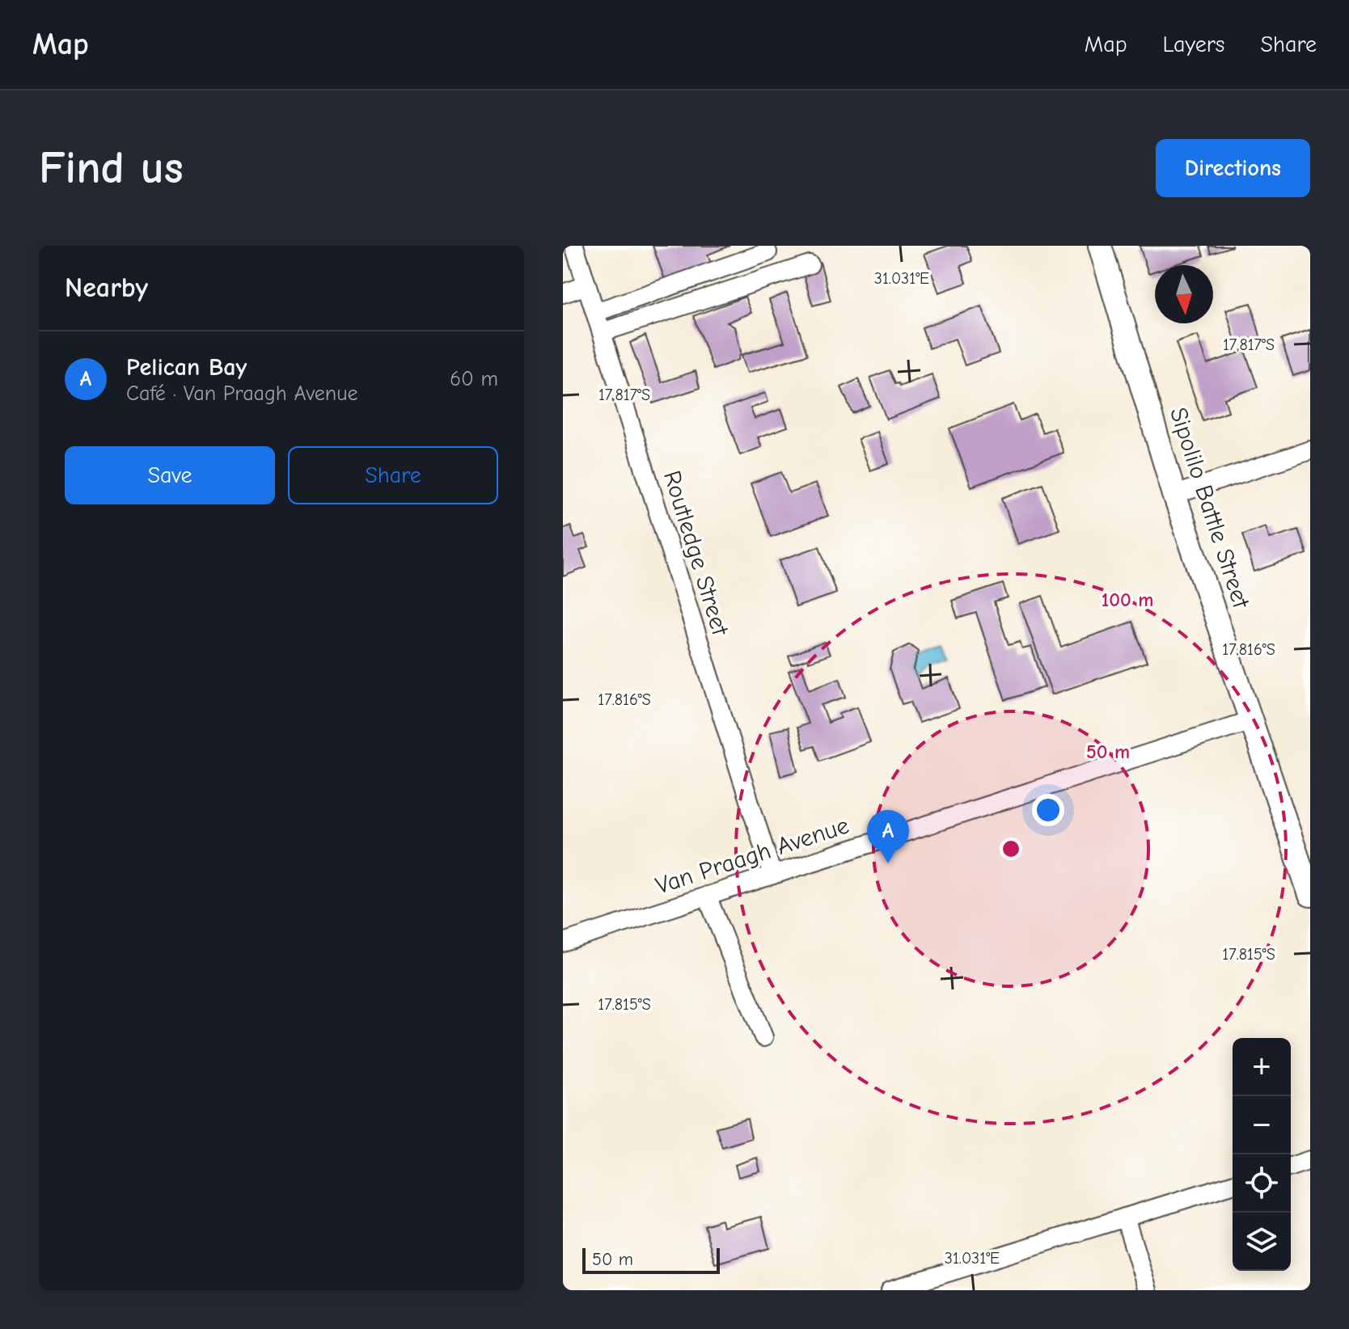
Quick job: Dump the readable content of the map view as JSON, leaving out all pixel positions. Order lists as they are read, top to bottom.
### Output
{
  "streets": {
    "main road": ["Sipolilo Battle Street"],
    "street": ["Routledge Street", "Van Praagh Avenue"]
  },
  "crossings": [
    ["Sipolilo Battle Street", "Van Praagh Avenue"],
    ["Routledge Street", "Van Praagh Avenue"]
  ],
  "scale_bar": "50 m",
  "north": "bottom",
  "page": {
    "header": "Map",
    "nav": ["Map", "Layers", "Share"],
    "buttons": [
      "Directions",
      ["Save", "Share"]
    ],
    "title": "Find us",
    "heading": "Nearby",
    "list": [
      {
        "mark": "A",
        "name": "Pelican Bay",
        "note": "Café · Van Praagh Avenue",
        "value": "60 m"
      }
    ],
    "pins": "A",
    "map_buttons": ["+", "−"],
    "scale": "50 m"
  },
  "coordinates": [
    "31.031°E",
    "17.817°S",
    "17.816°S",
    "17.815°S"
  ],
  "rings": ["100 m", "50 m"]
}
